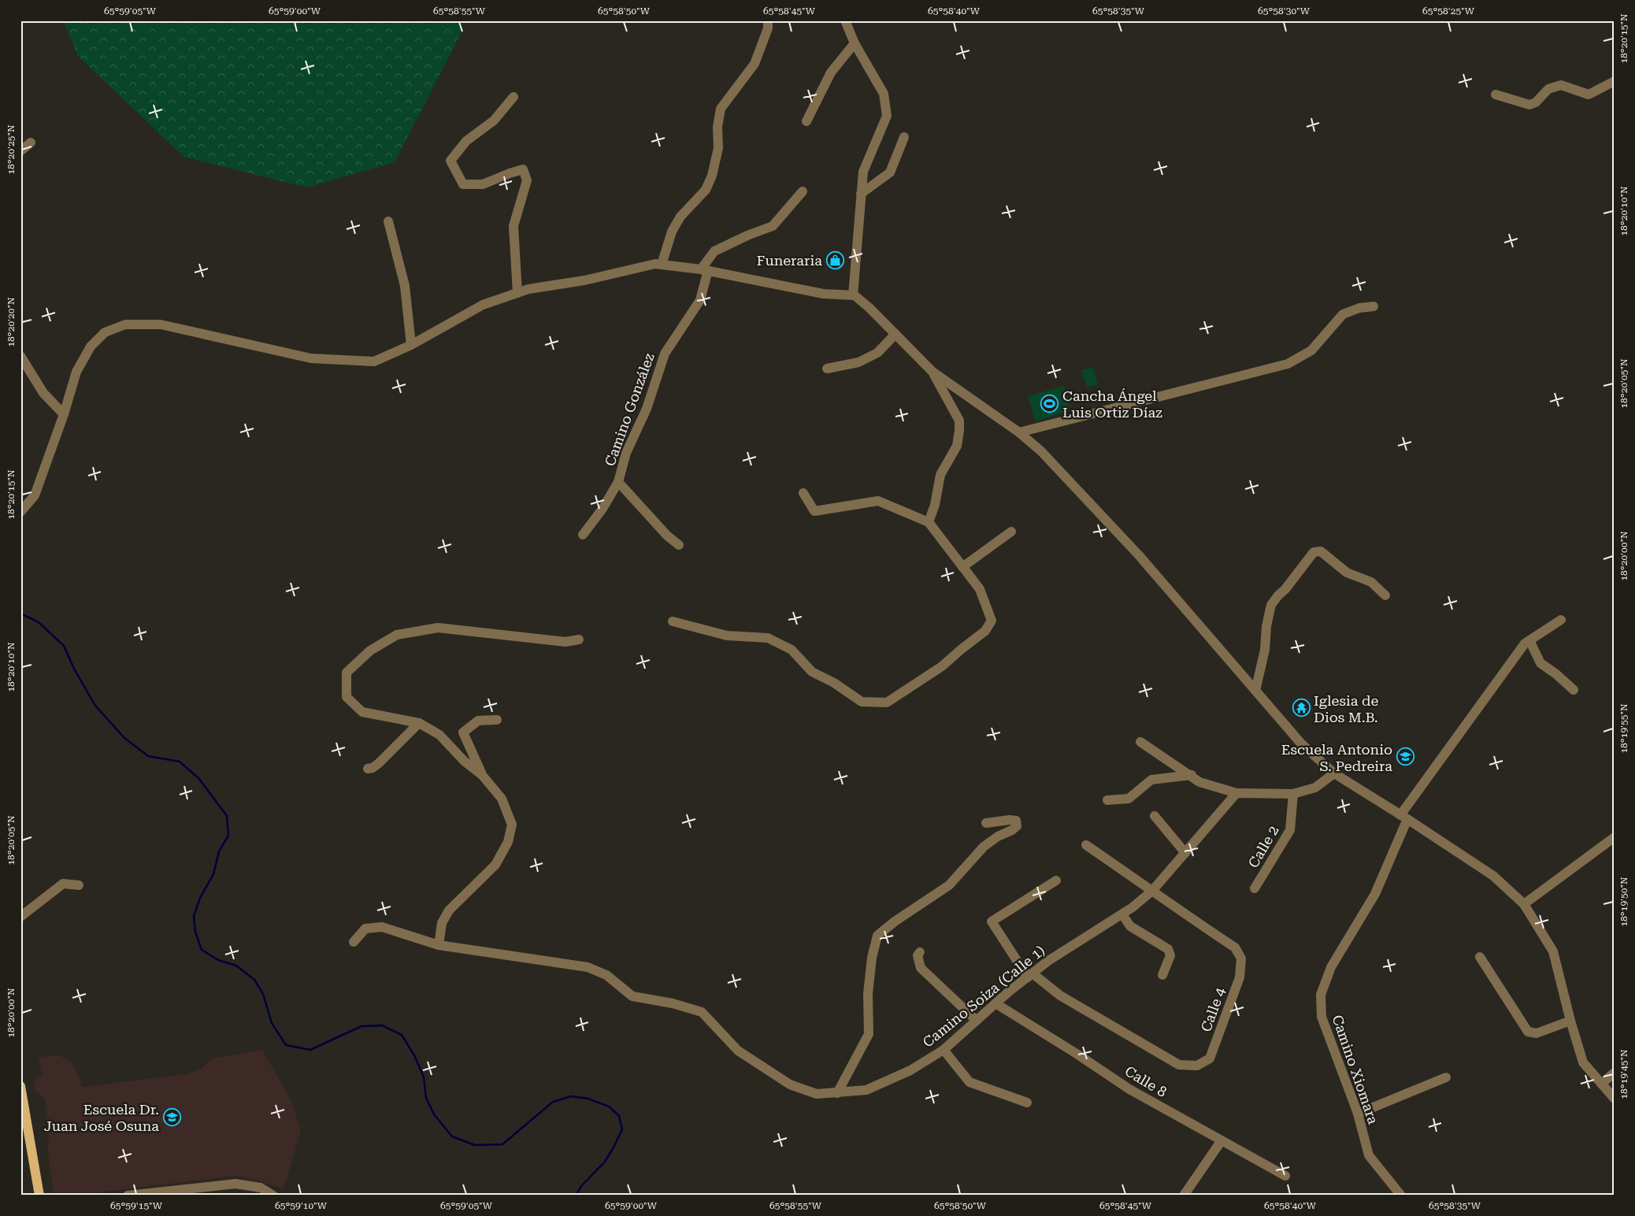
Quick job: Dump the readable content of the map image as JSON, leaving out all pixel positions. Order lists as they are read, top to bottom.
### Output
{
  "streets": {
    "street": [
      "Camino González",
      "Calle 2",
      "Camino Soiza (Calle 1)",
      "Calle 4",
      "Camino Xiomara",
      "Calle 8"
    ]
  },
  "crossings": [
    ["Camino Soiza (Calle 1)", "Calle 4"],
    ["Camino Soiza (Calle 1)", "Calle 8"]
  ],
  "places": {
    "shop": ["Funeraria"],
    "sports": ["Cancha Ángel Luis Ortiz Díaz"],
    "temple": ["Iglesia de Dios M.B."],
    "school or university": ["Escuela Antonio S. Pedreira", "Escuela Dr. Juan José Osuna"]
  },
  "coordinates": [
    "65°59'05\"W",
    "65°59'00\"W",
    "65°58'55\"W",
    "65°58'50\"W",
    "65°58'45\"W",
    "65°58'40\"W",
    "65°58'35\"W",
    "65°58'30\"W",
    "65°58'25\"W",
    "18°20'15\"N",
    "18°20'25\"N",
    "18°20'10\"N",
    "18°20'20\"N",
    "18°20'05\"N",
    "18°20'00\"N",
    "18°19'55\"N",
    "18°19'50\"N",
    "18°19'45\"N",
    "65°59'15\"W",
    "65°59'10\"W"
  ]
}
